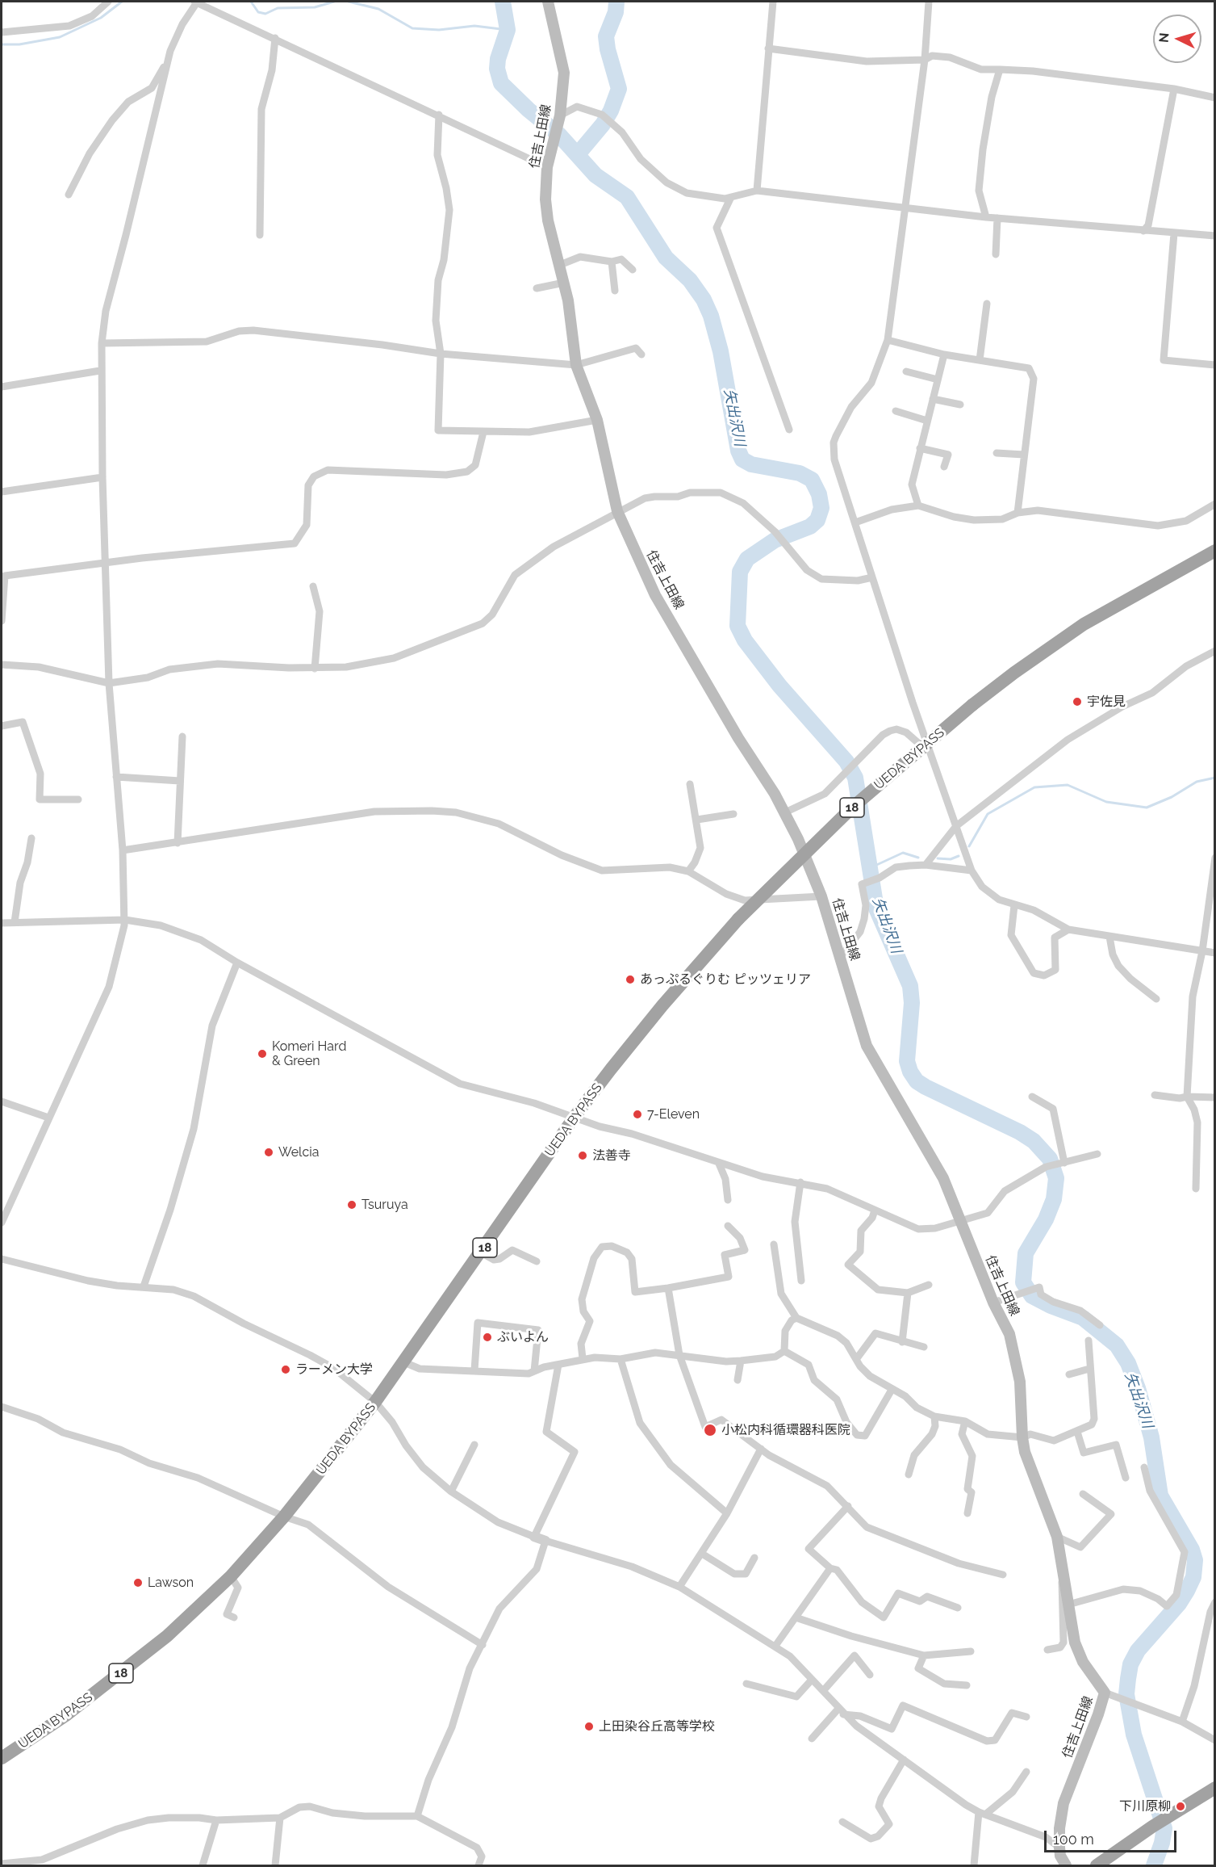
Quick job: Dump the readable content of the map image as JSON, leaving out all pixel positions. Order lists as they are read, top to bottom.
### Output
{
  "streets": {
    "highway": ["UEDA BYPASS", "18"],
    "main road": ["住吉上田線"]
  },
  "water": ["矢出沢川"],
  "places": [
    "宇佐見",
    "あっぷるぐりむ ピッツェリア",
    "Komeri Hard & Green",
    "7-Eleven",
    "Welcia",
    "法善寺",
    "Tsuruya",
    "ぶいよん",
    "ラーメン大学",
    "小松内科循環器科医院",
    "Lawson",
    "上田染谷丘高等学校",
    "下川原柳"
  ],
  "scale_bar": "100 m",
  "north": "left"
}
